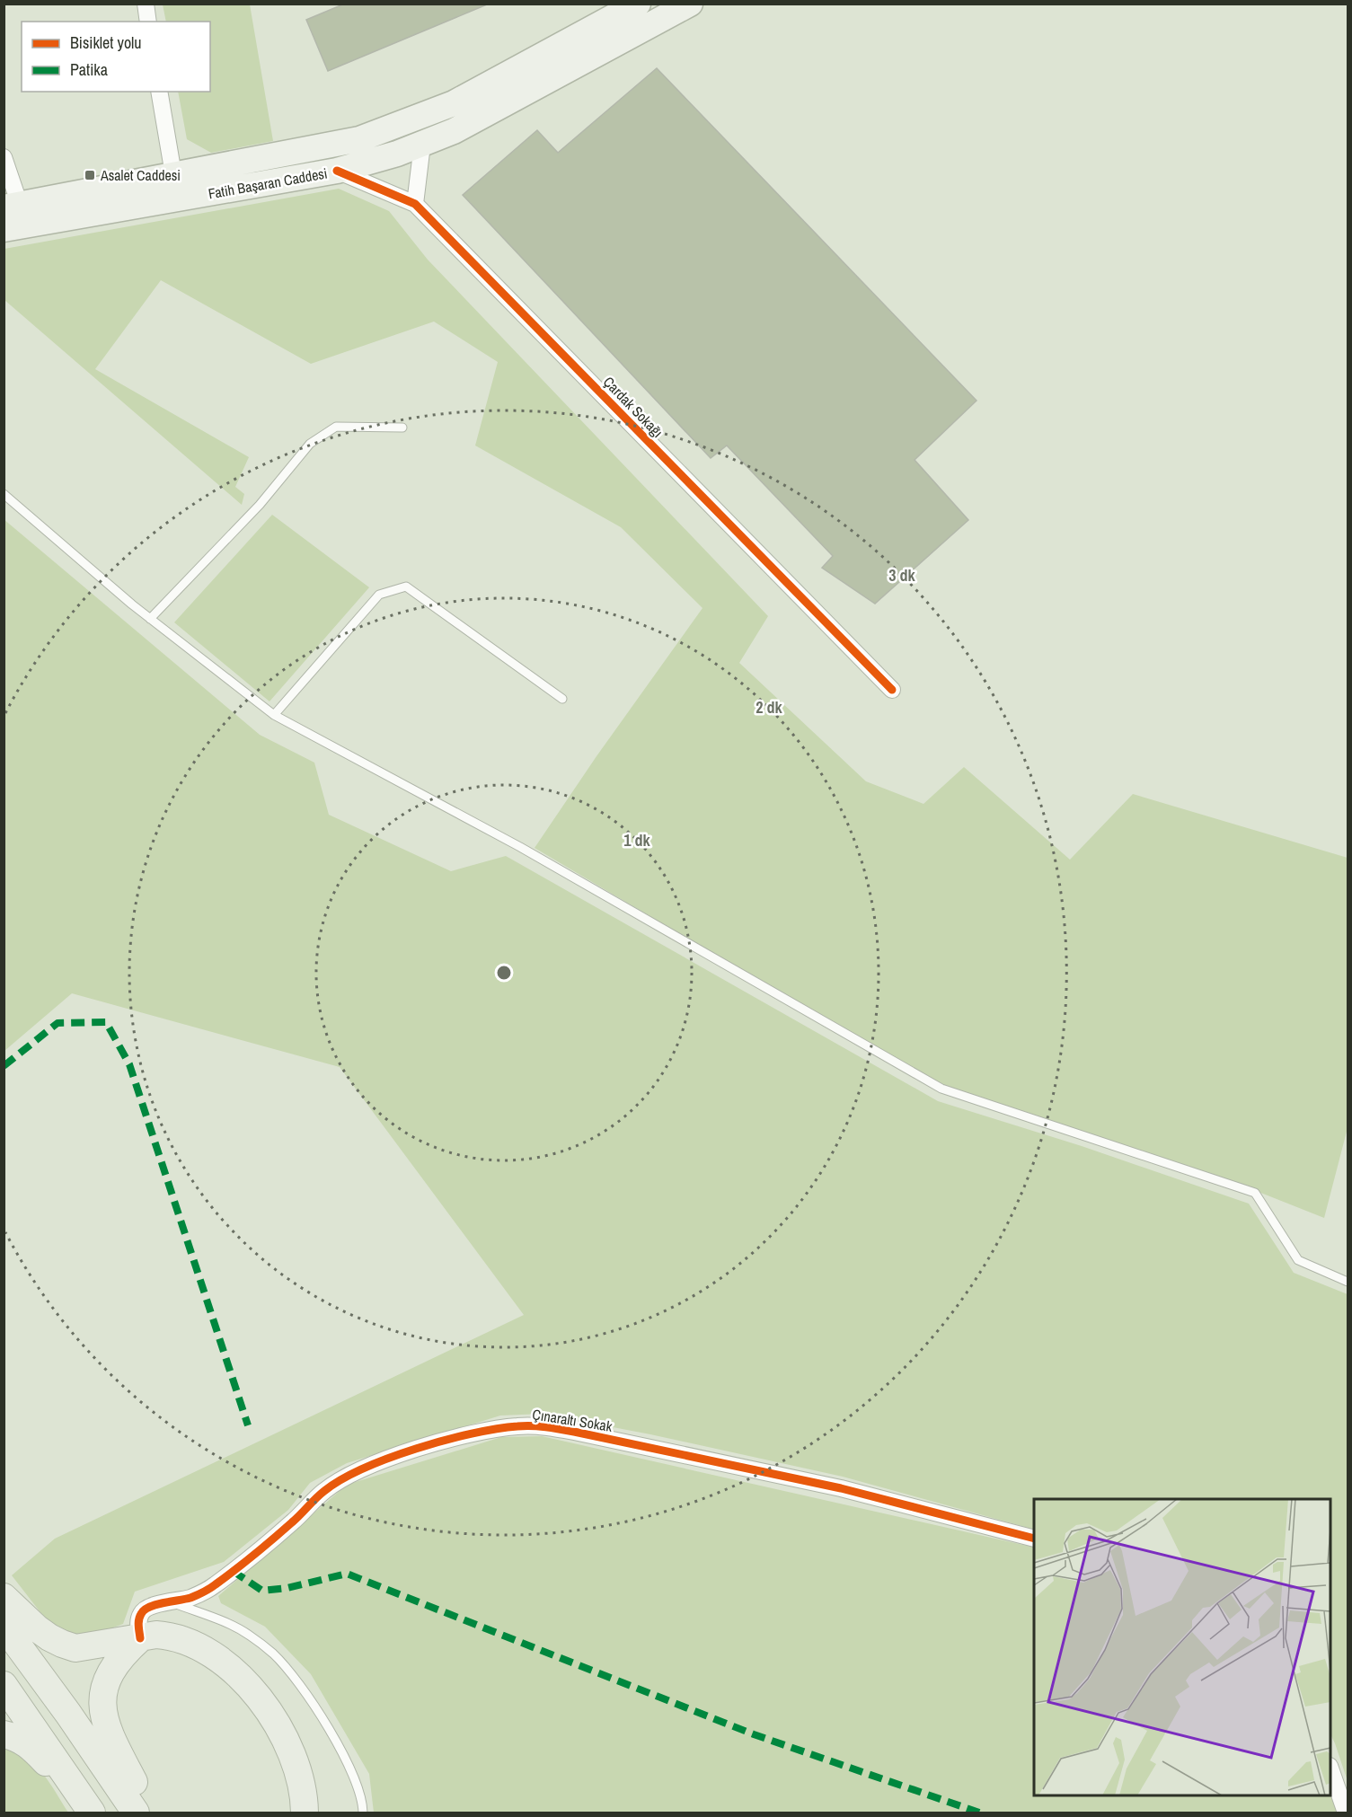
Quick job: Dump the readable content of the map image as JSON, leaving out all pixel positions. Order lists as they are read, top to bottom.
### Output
{
  "streets": {
    "main road": ["Fatih Başaran Caddesi"],
    "street": ["Çardak Sokağı", "Çınaraltı Sokak"]
  },
  "crossings": [
    ["Fatih Başaran Caddesi", "Çardak Sokağı"]
  ],
  "places": {
    "transit": ["Asalet Caddesi"]
  },
  "legend": ["Bisiklet yolu", "Patika"],
  "rings": ["3 dk", "2 dk", "1 dk"]
}
